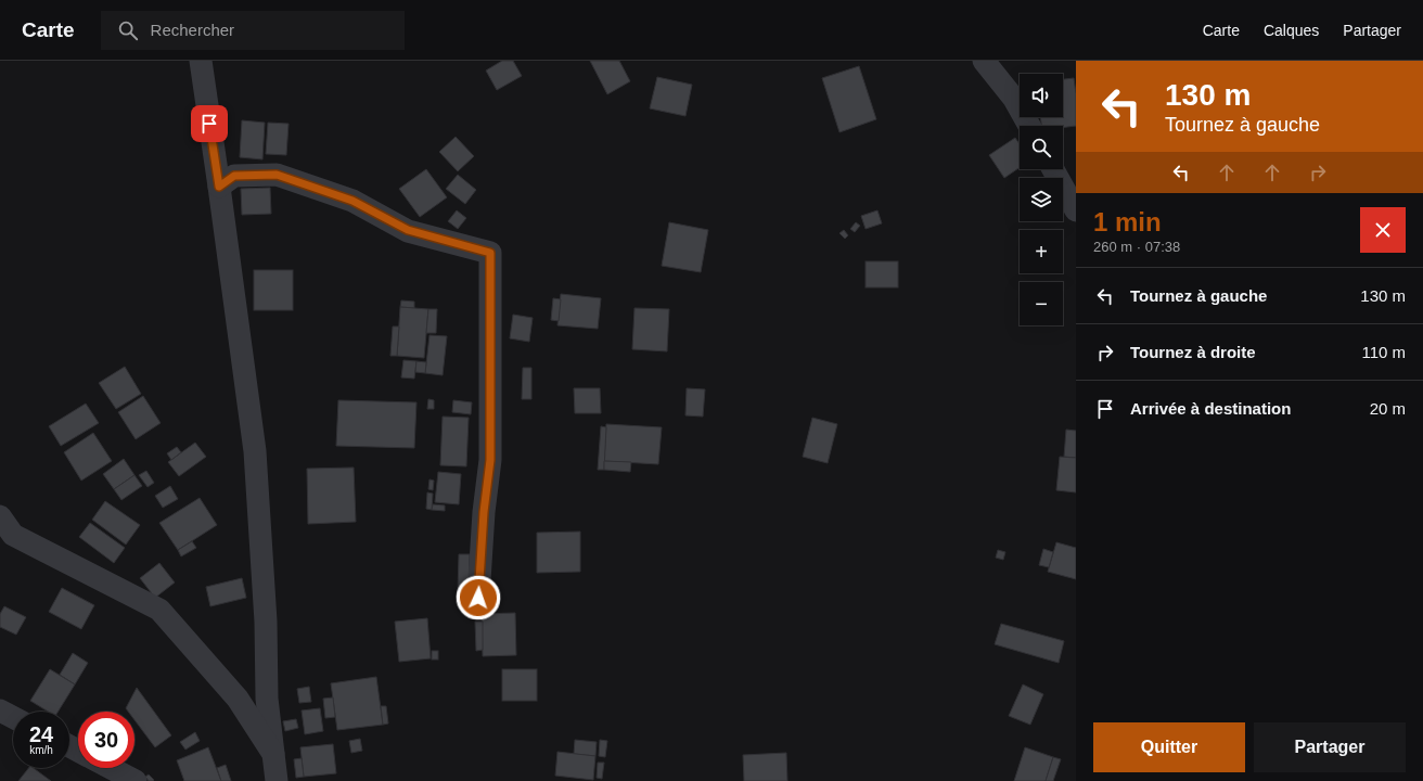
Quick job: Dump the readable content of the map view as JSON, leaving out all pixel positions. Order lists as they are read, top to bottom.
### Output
{
  "page": {
    "header": "Carte",
    "search": "Rechercher",
    "nav": ["Carte", "Calques", "Partager"],
    "turn": ["130 m", "Tournez à gauche"],
    "map_buttons": ["+", "−"],
    "heading": ["1 min", "260 m · 07:38"],
    "list": [
      {
        "name": "Tournez à gauche",
        "value": "130 m"
      },
      {
        "name": "Tournez à droite",
        "value": "110 m"
      },
      {
        "name": "Arrivée à destination",
        "value": "20 m"
      }
    ],
    "speed": "24 km/h",
    "limit": "30",
    "buttons": ["Quitter", "Partager"]
  }
}
